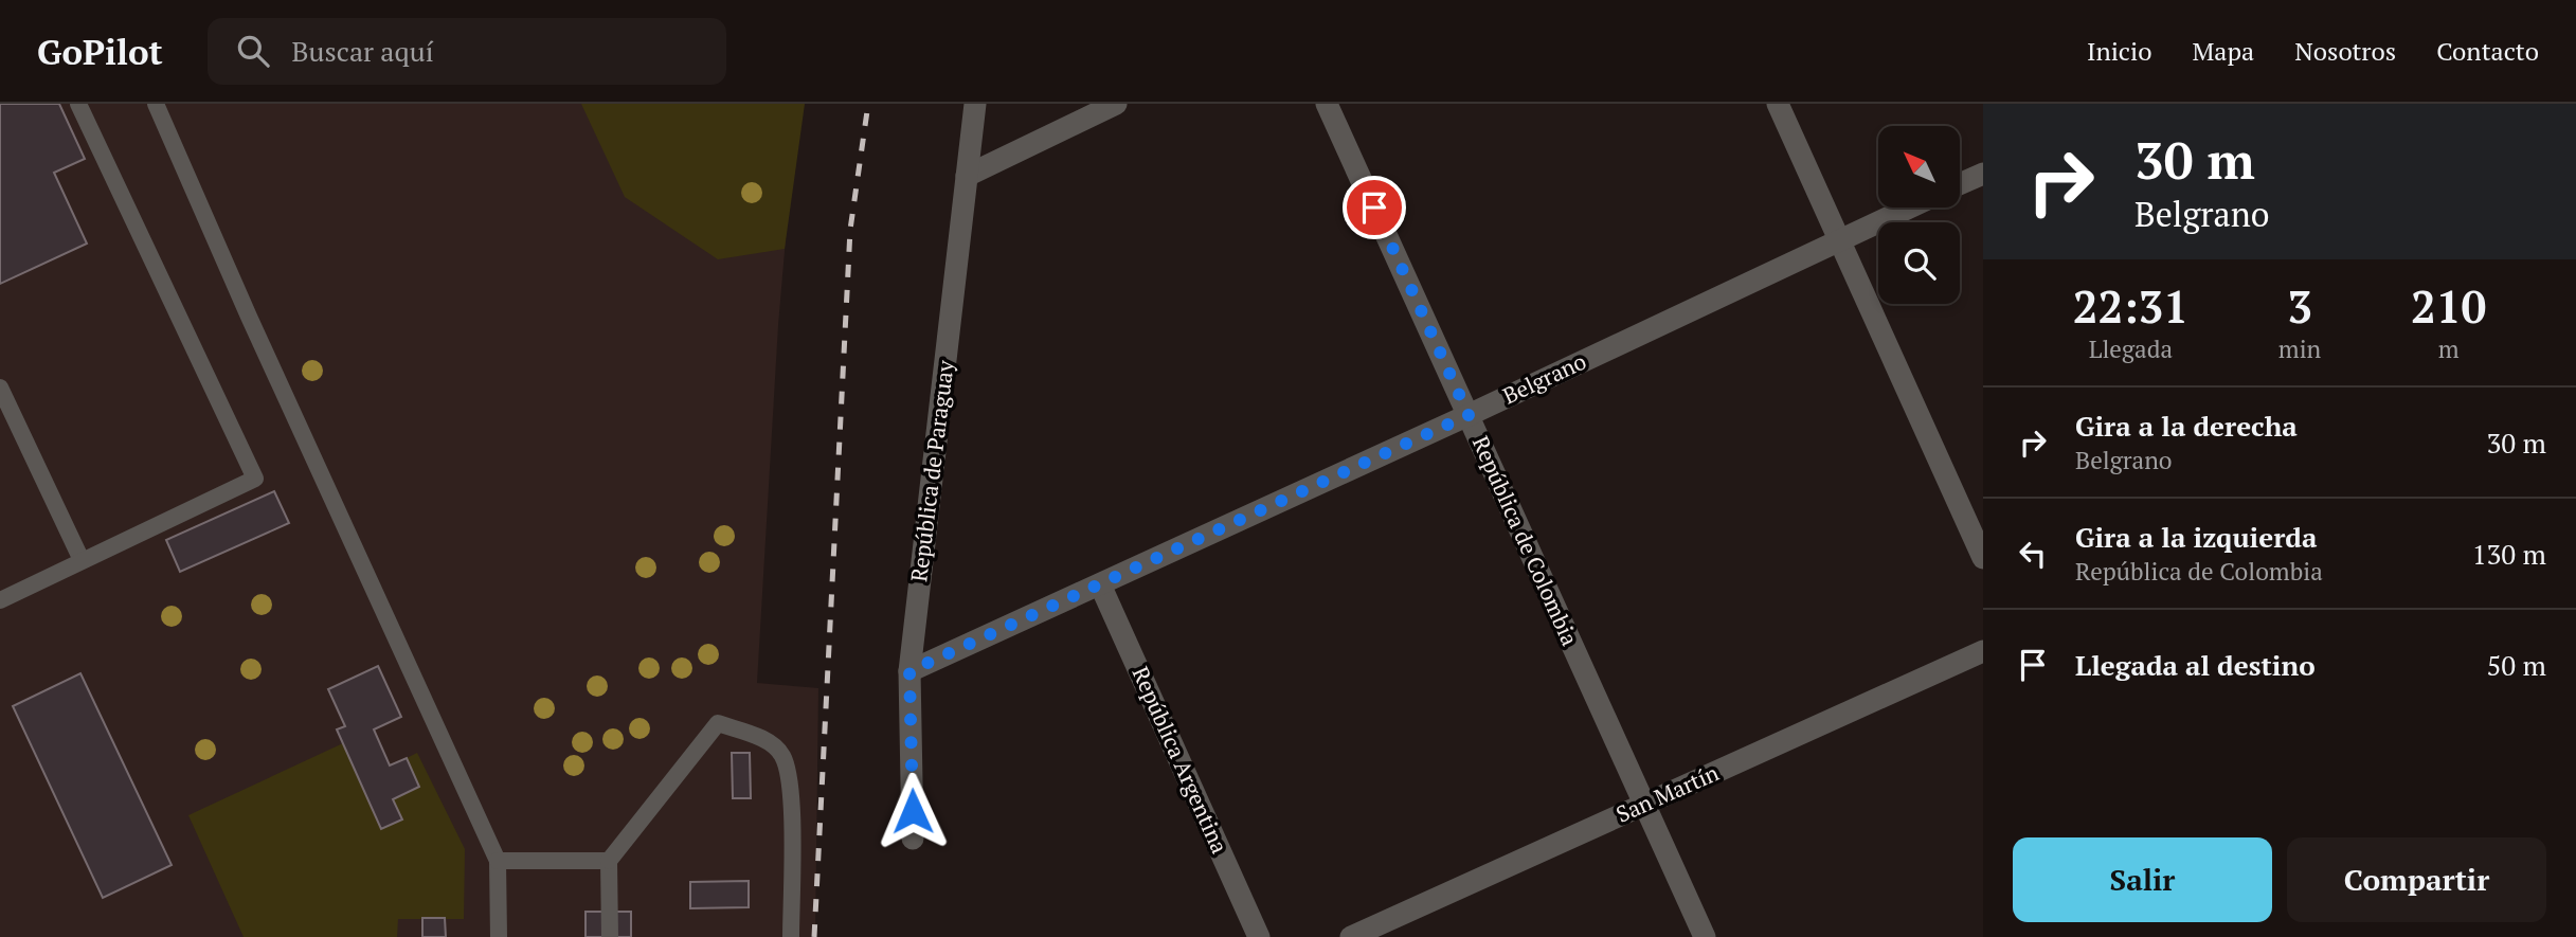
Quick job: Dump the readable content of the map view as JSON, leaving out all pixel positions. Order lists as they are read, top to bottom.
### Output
{
  "streets": {
    "street": [
      "Belgrano",
      "República de Paraguay",
      "República de Colombia",
      "República Argentina",
      "San Martín"
    ]
  },
  "crossings": [
    ["Belgrano", "República de Paraguay"],
    ["Belgrano", "República de Colombia"],
    ["Belgrano", "República Argentina"],
    ["República de Colombia", "San Martín"]
  ],
  "north": "top left",
  "page": {
    "header": "GoPilot",
    "search": "Buscar aquí",
    "nav": [
      "Inicio",
      "Mapa",
      "Nosotros",
      "Contacto"
    ],
    "turn": ["30 m", "Belgrano"],
    "eta": [
      "22:31",
      "Llegada",
      "3",
      "min",
      "210",
      "m"
    ],
    "list": [
      {
        "name": "Gira a la derecha",
        "note": "Belgrano",
        "value": "30 m"
      },
      {
        "name": "Gira a la izquierda",
        "note": "República de Colombia",
        "value": "130 m"
      },
      {
        "name": "Llegada al destino",
        "value": "50 m"
      }
    ],
    "buttons": ["Salir", "Compartir"]
  }
}
